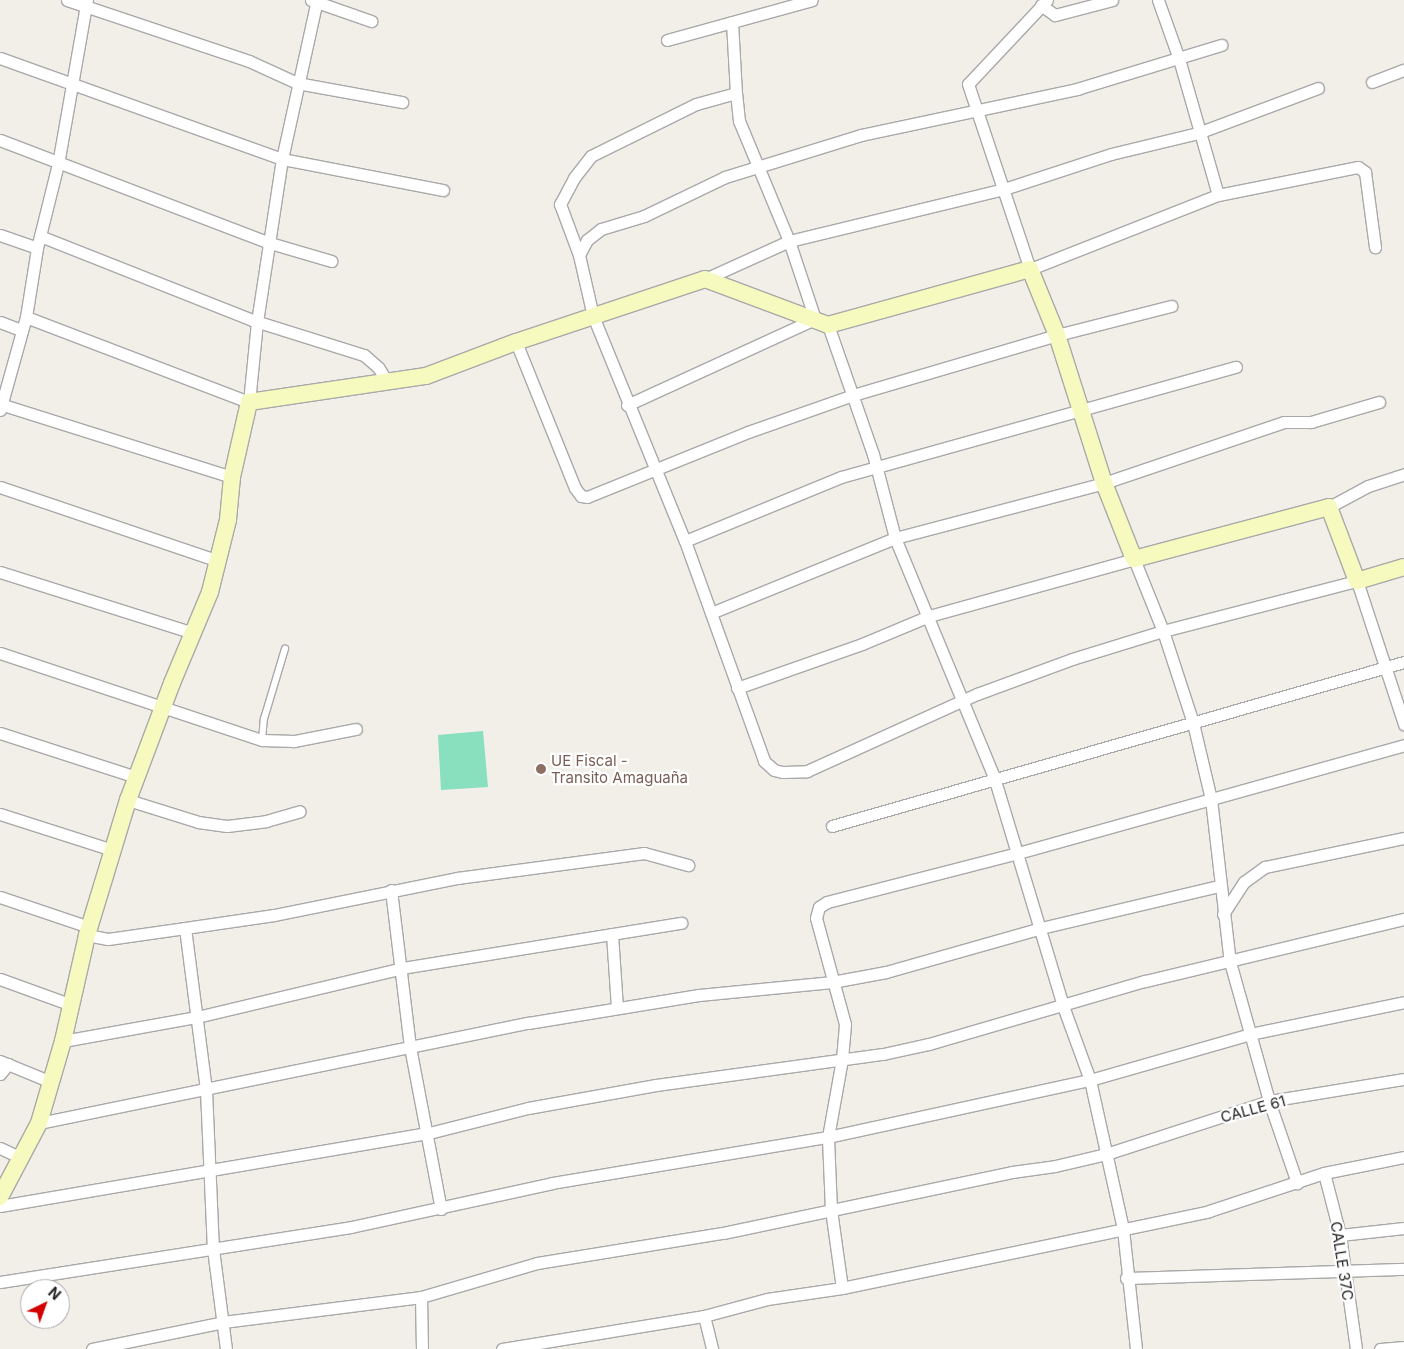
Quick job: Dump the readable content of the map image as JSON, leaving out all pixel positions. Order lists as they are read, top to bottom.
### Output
{
  "streets": {
    "street": ["CALLE 61", "CALLE 37C"]
  },
  "places": ["UE Fiscal - Transito Amaguaña"],
  "north": "top right"
}
